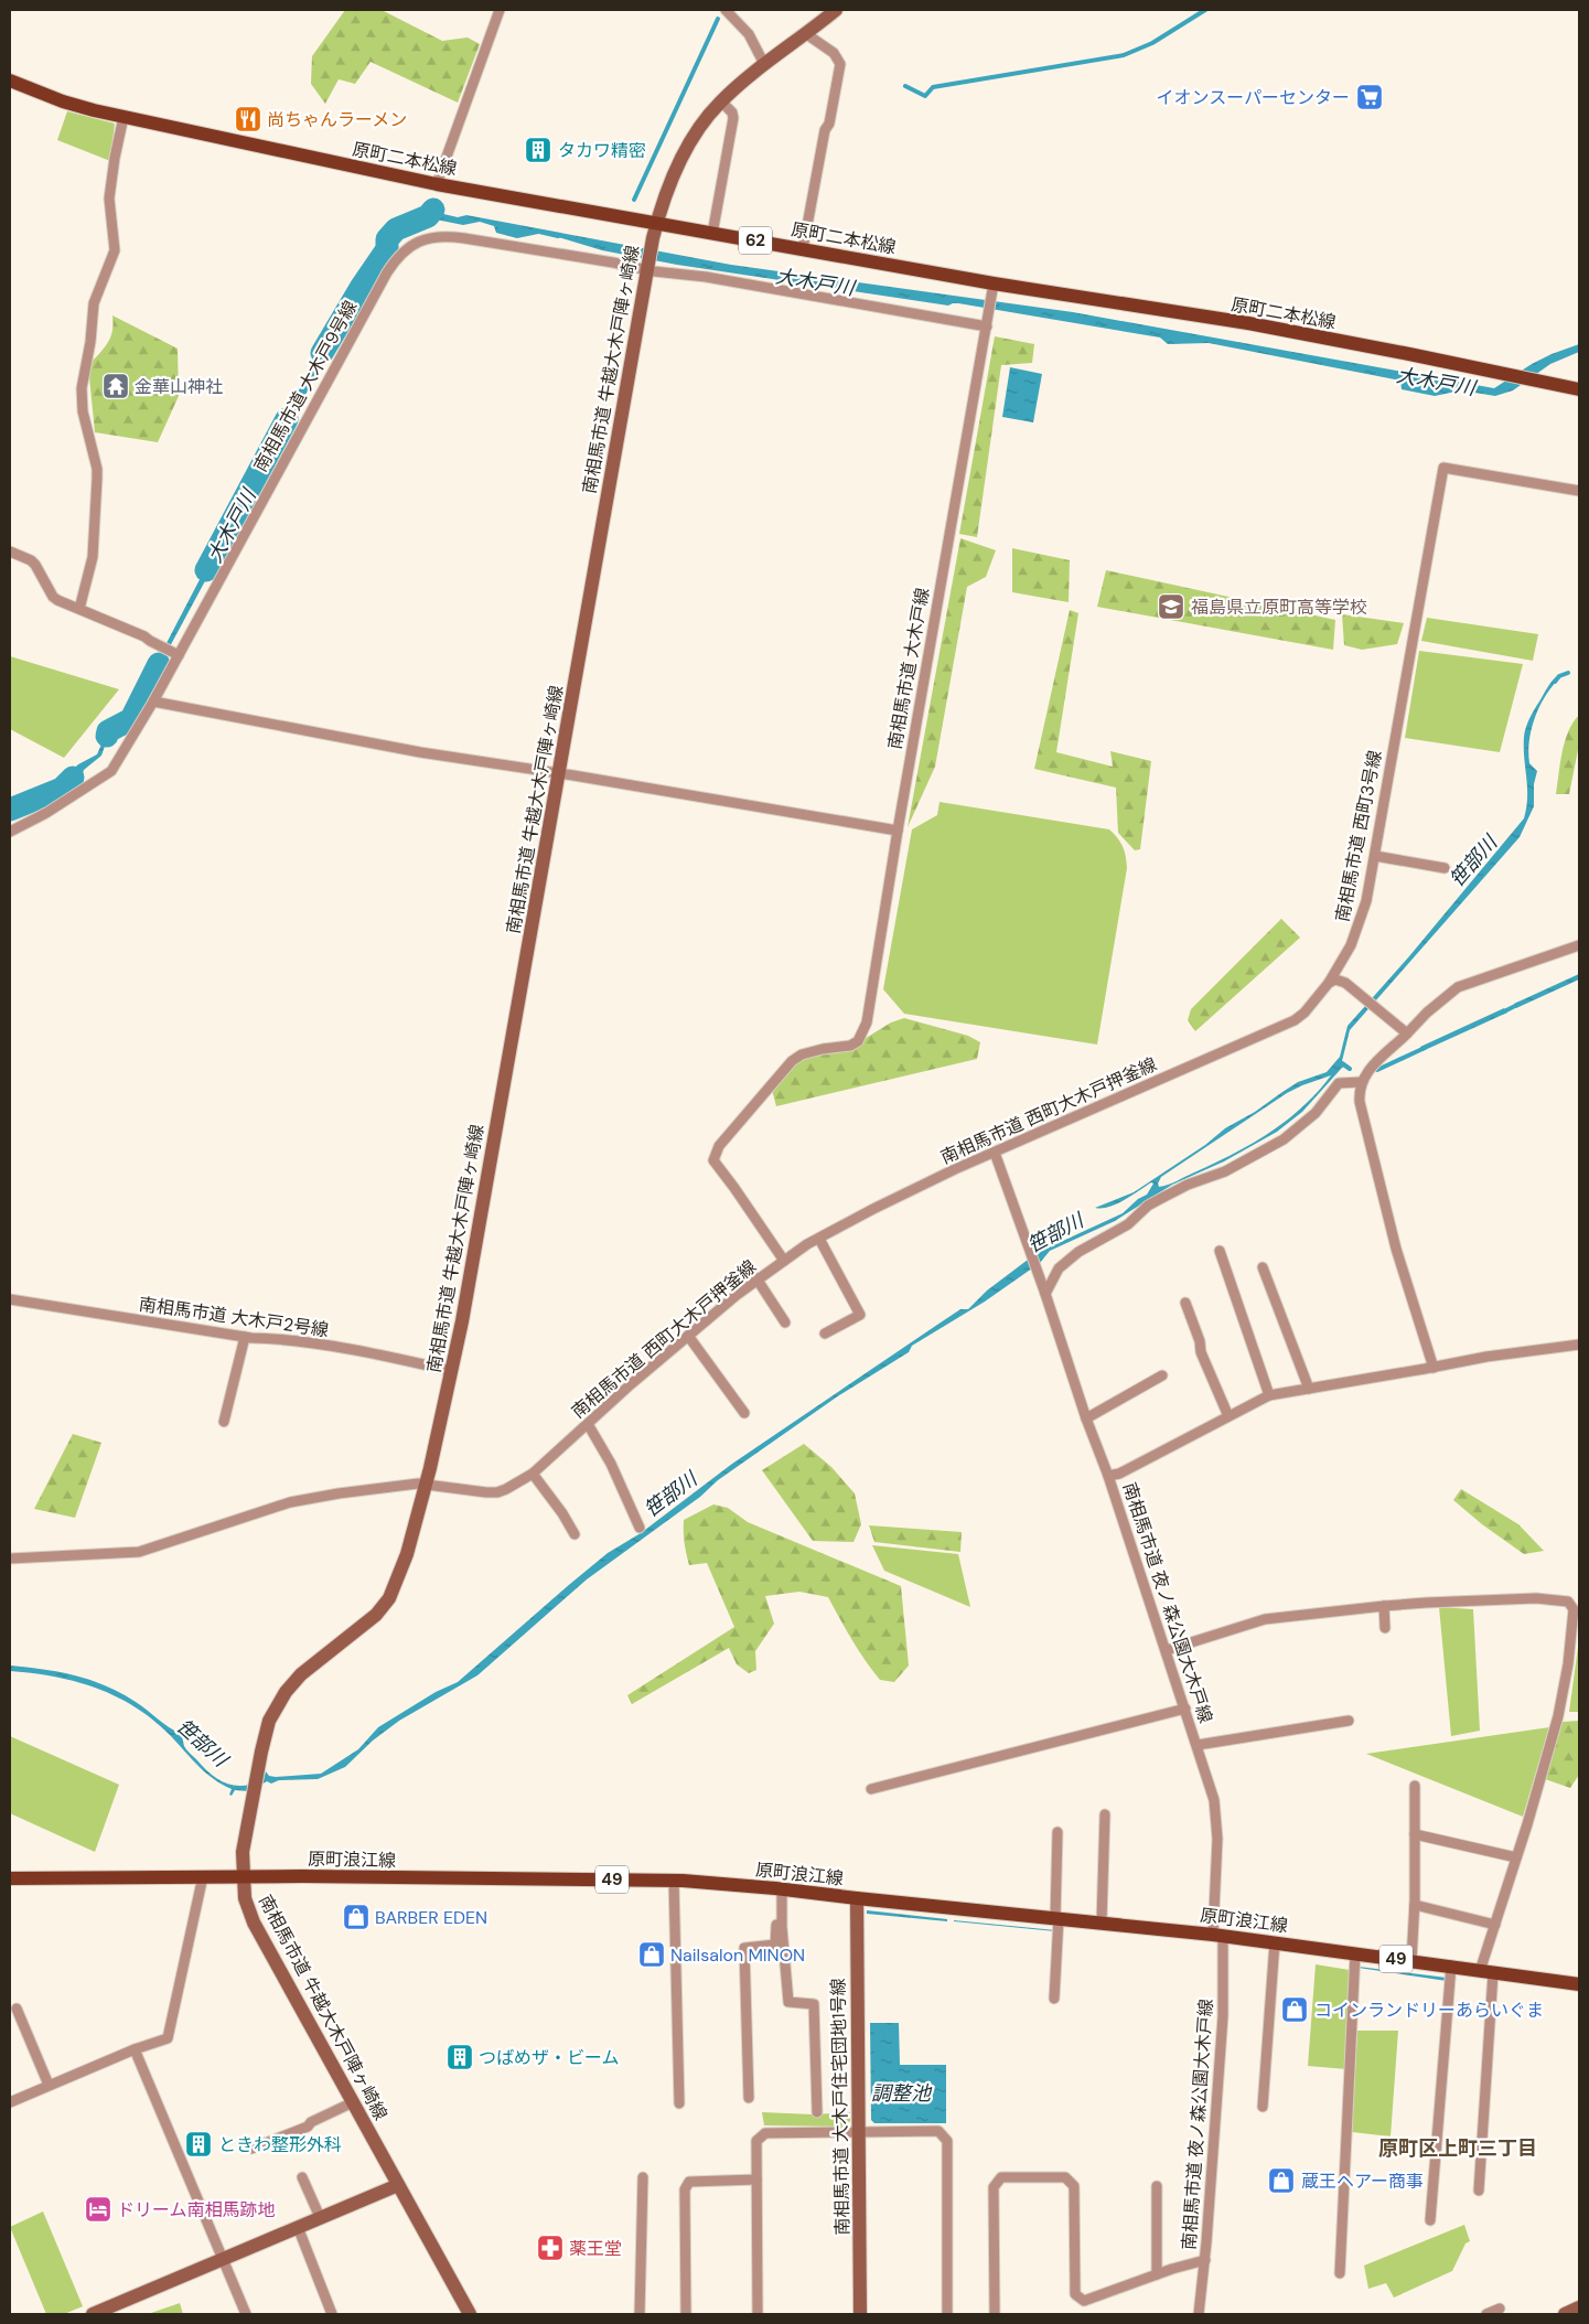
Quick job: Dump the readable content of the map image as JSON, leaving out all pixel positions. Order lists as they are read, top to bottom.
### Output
{
  "streets": {
    "main road": [
      "原町二本松線",
      "62",
      "原町浪江線",
      "49"
    ],
    "street": [
      "南相馬市道 牛越大木戸陣ヶ崎線",
      "南相馬市道 大木戸9号線",
      "南相馬市道 大木戸線",
      "南相馬市道 西町3号線",
      "南相馬市道 西町大木戸押釜線",
      "南相馬市道 大木戸2号線",
      "南相馬市道 夜ノ森公園大木戸線",
      "南相馬市道 大木戸住宅団地1号線"
    ]
  },
  "crossings": [
    ["原町二本松線", "南相馬市道 牛越大木戸陣ヶ崎線"],
    ["原町二本松線", "南相馬市道 大木戸線"],
    ["南相馬市道 牛越大木戸陣ヶ崎線", "南相馬市道 大木戸9号線"],
    ["南相馬市道 牛越大木戸陣ヶ崎線", "南相馬市道 西町大木戸押釜線"],
    ["南相馬市道 牛越大木戸陣ヶ崎線", "南相馬市道 大木戸2号線"],
    ["南相馬市道 牛越大木戸陣ヶ崎線", "原町浪江線"],
    ["南相馬市道 大木戸9号線", "南相馬市道 大木戸線"],
    ["南相馬市道 大木戸線", "南相馬市道 西町大木戸押釜線"],
    ["南相馬市道 西町3号線", "南相馬市道 西町大木戸押釜線"],
    ["南相馬市道 夜ノ森公園大木戸線", "原町浪江線"],
    ["原町浪江線", "南相馬市道 大木戸住宅団地1号線"]
  ],
  "districts": ["原町区上町三丁目"],
  "water": ["大木戸川", "笹部川", "調整池"],
  "places": {
    "supermarket": ["イオンスーパーセンター"],
    "restaurant": ["尚ちゃんラーメン"],
    "building": ["タカワ精密", "つばめザ・ビーム", "ときわ整形外科"],
    "temple": ["金華山神社"],
    "school or university": ["福島県立原町高等学校"],
    "shop": [
      "BARBER EDEN",
      "Nailsalon MINON",
      "コインランドリーあらいぐま",
      "蔵王ヘアー商事"
    ],
    "hotel": ["ドリーム南相馬跡地"],
    "pharmacy": ["薬王堂"]
  }
}
